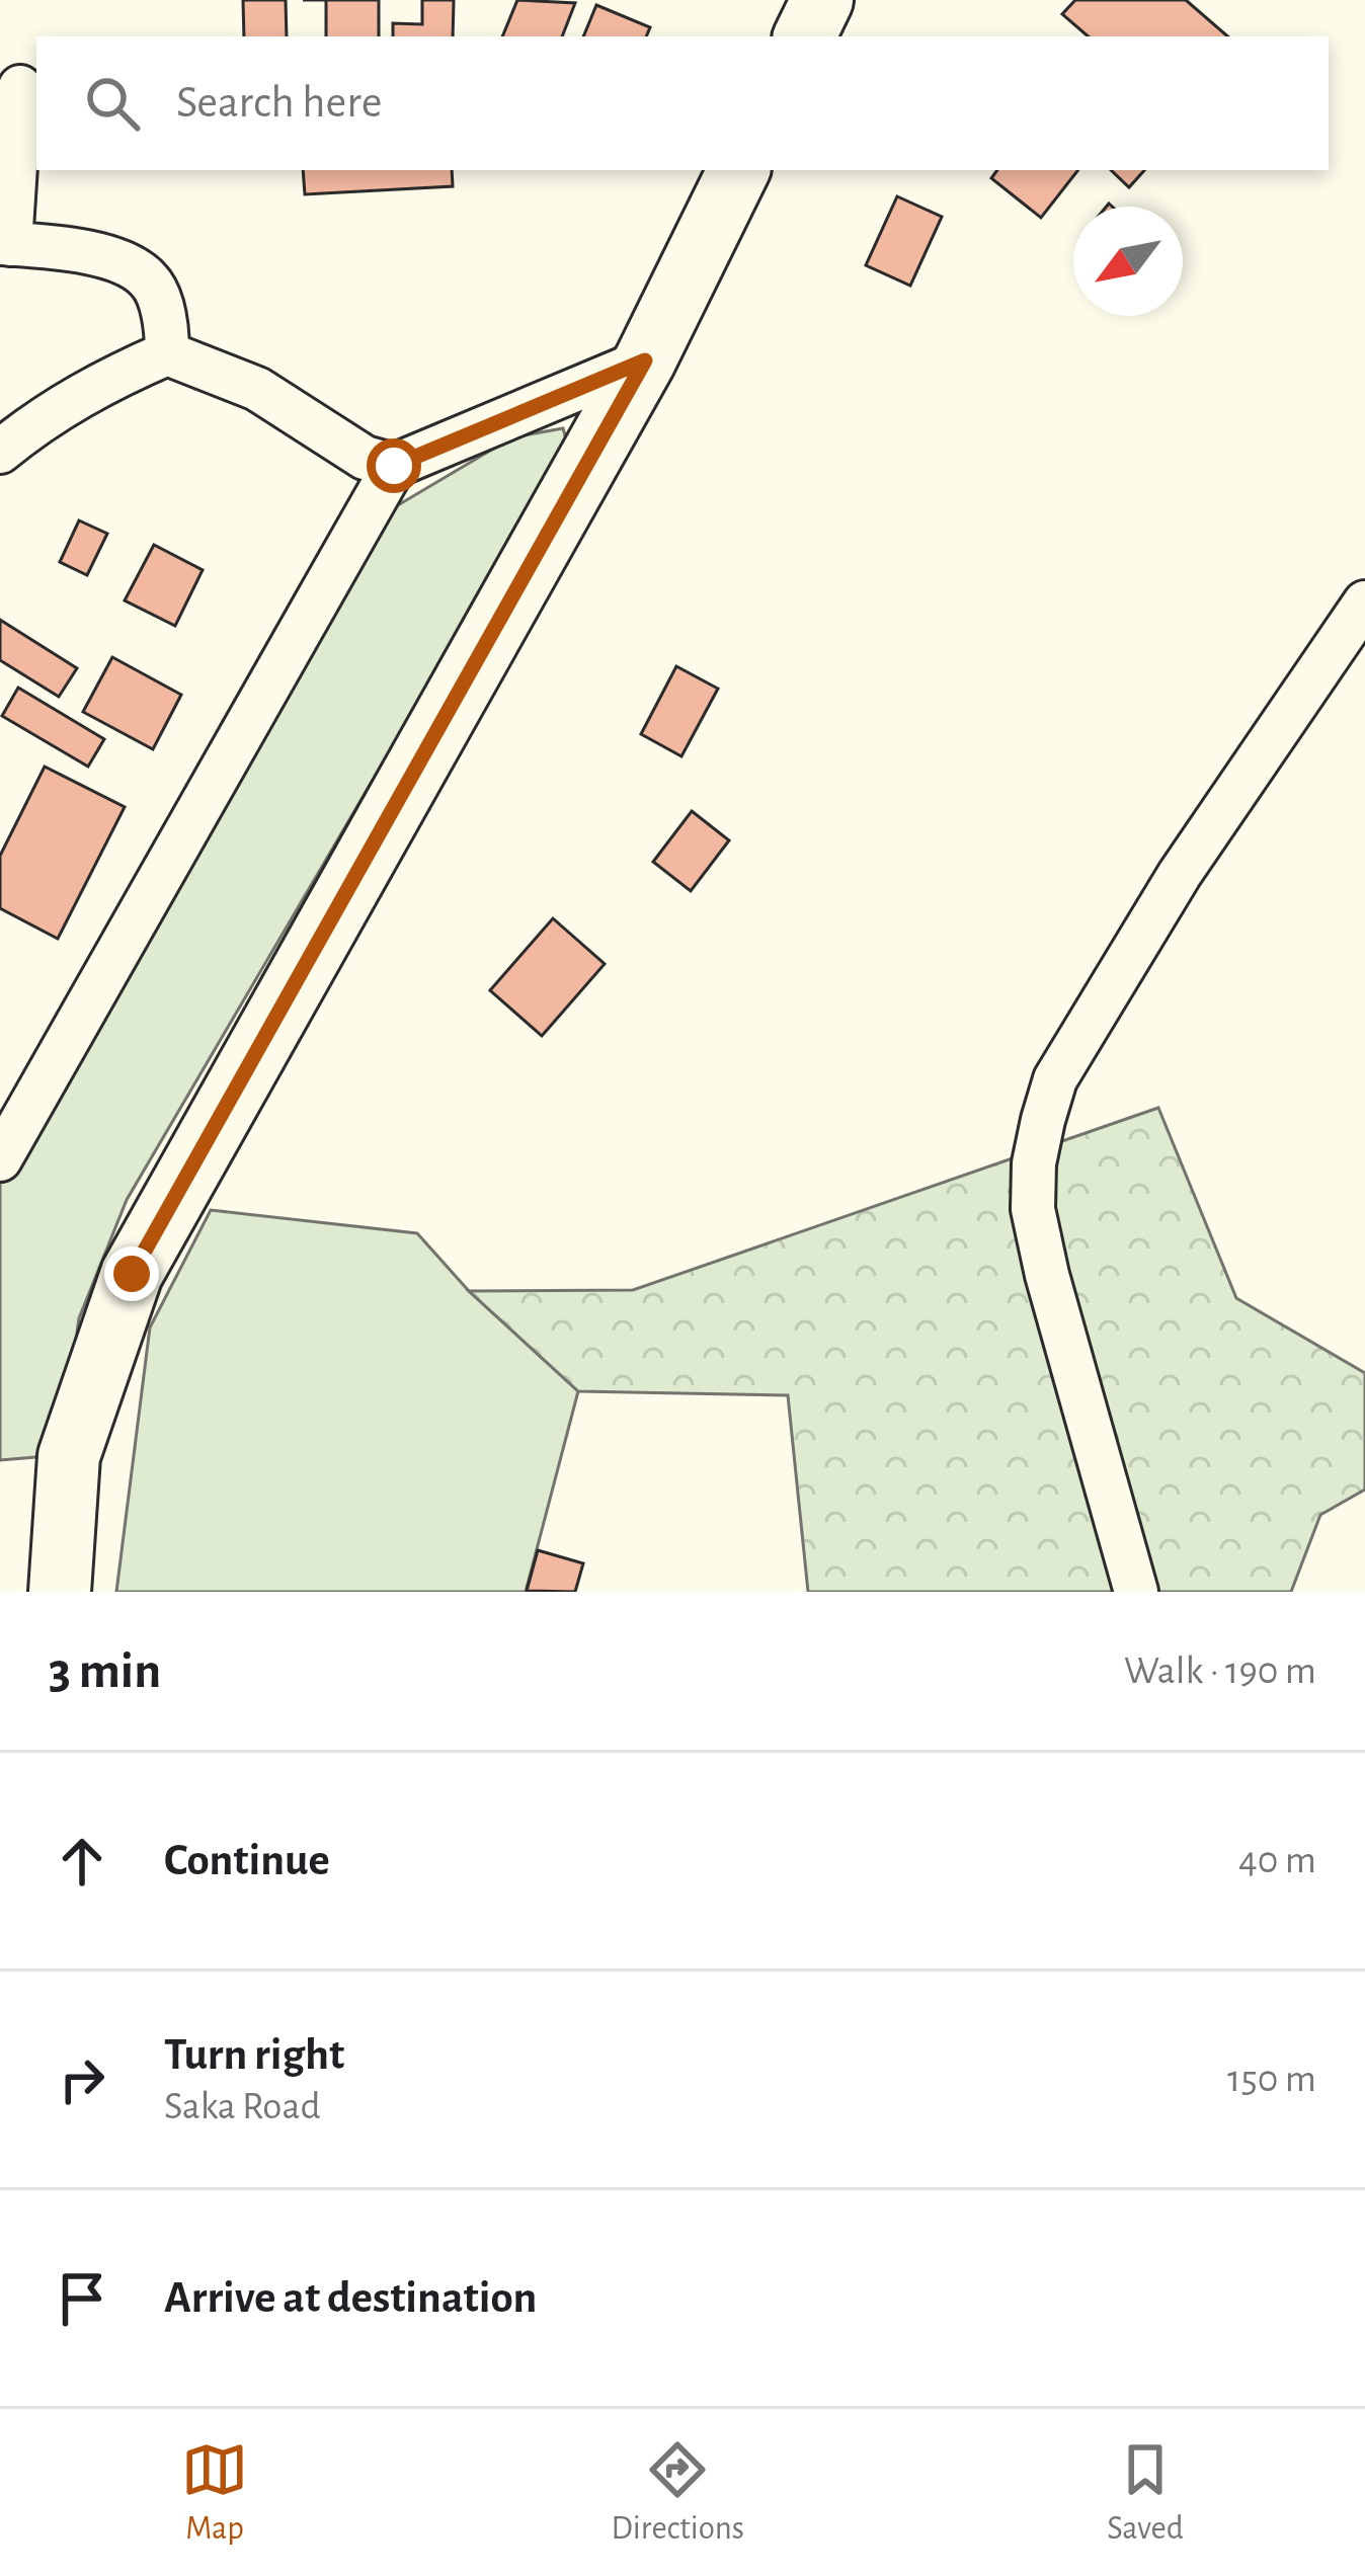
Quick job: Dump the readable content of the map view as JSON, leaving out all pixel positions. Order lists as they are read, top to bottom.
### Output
{
  "north": "bottom left",
  "page": {
    "search": "Search here",
    "heading": ["3 min", "Walk · 190 m"],
    "list": [
      ["Continue", "40 m"],
      ["Turn right", "Saka Road", "150 m"],
      "Arrive at destination"
    ],
    "nav": ["Map", "Directions", "Saved"]
  }
}
